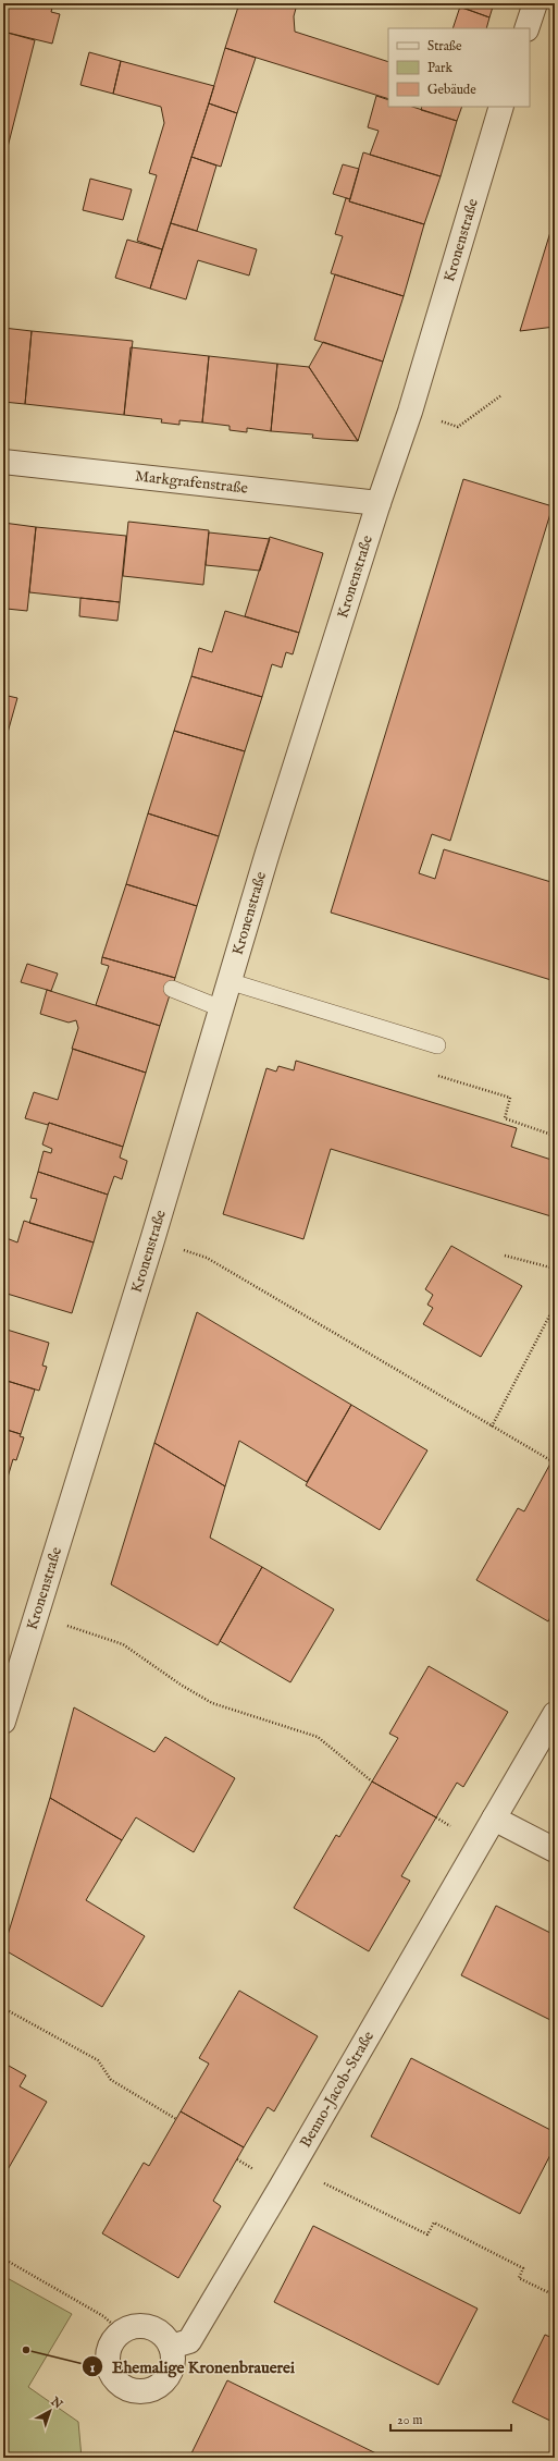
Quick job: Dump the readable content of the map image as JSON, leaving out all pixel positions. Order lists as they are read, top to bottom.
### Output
{
  "streets": {
    "street": ["Kronenstraße", "Markgrafenstraße", "Benno-Jacob-Straße"]
  },
  "crossings": [
    ["Kronenstraße", "Markgrafenstraße"]
  ],
  "places": ["Ehemalige Kronenbrauerei"],
  "legend": ["Straße", "Park", "Gebäude"],
  "scale_bar": "20 m",
  "north": "top right"
}
